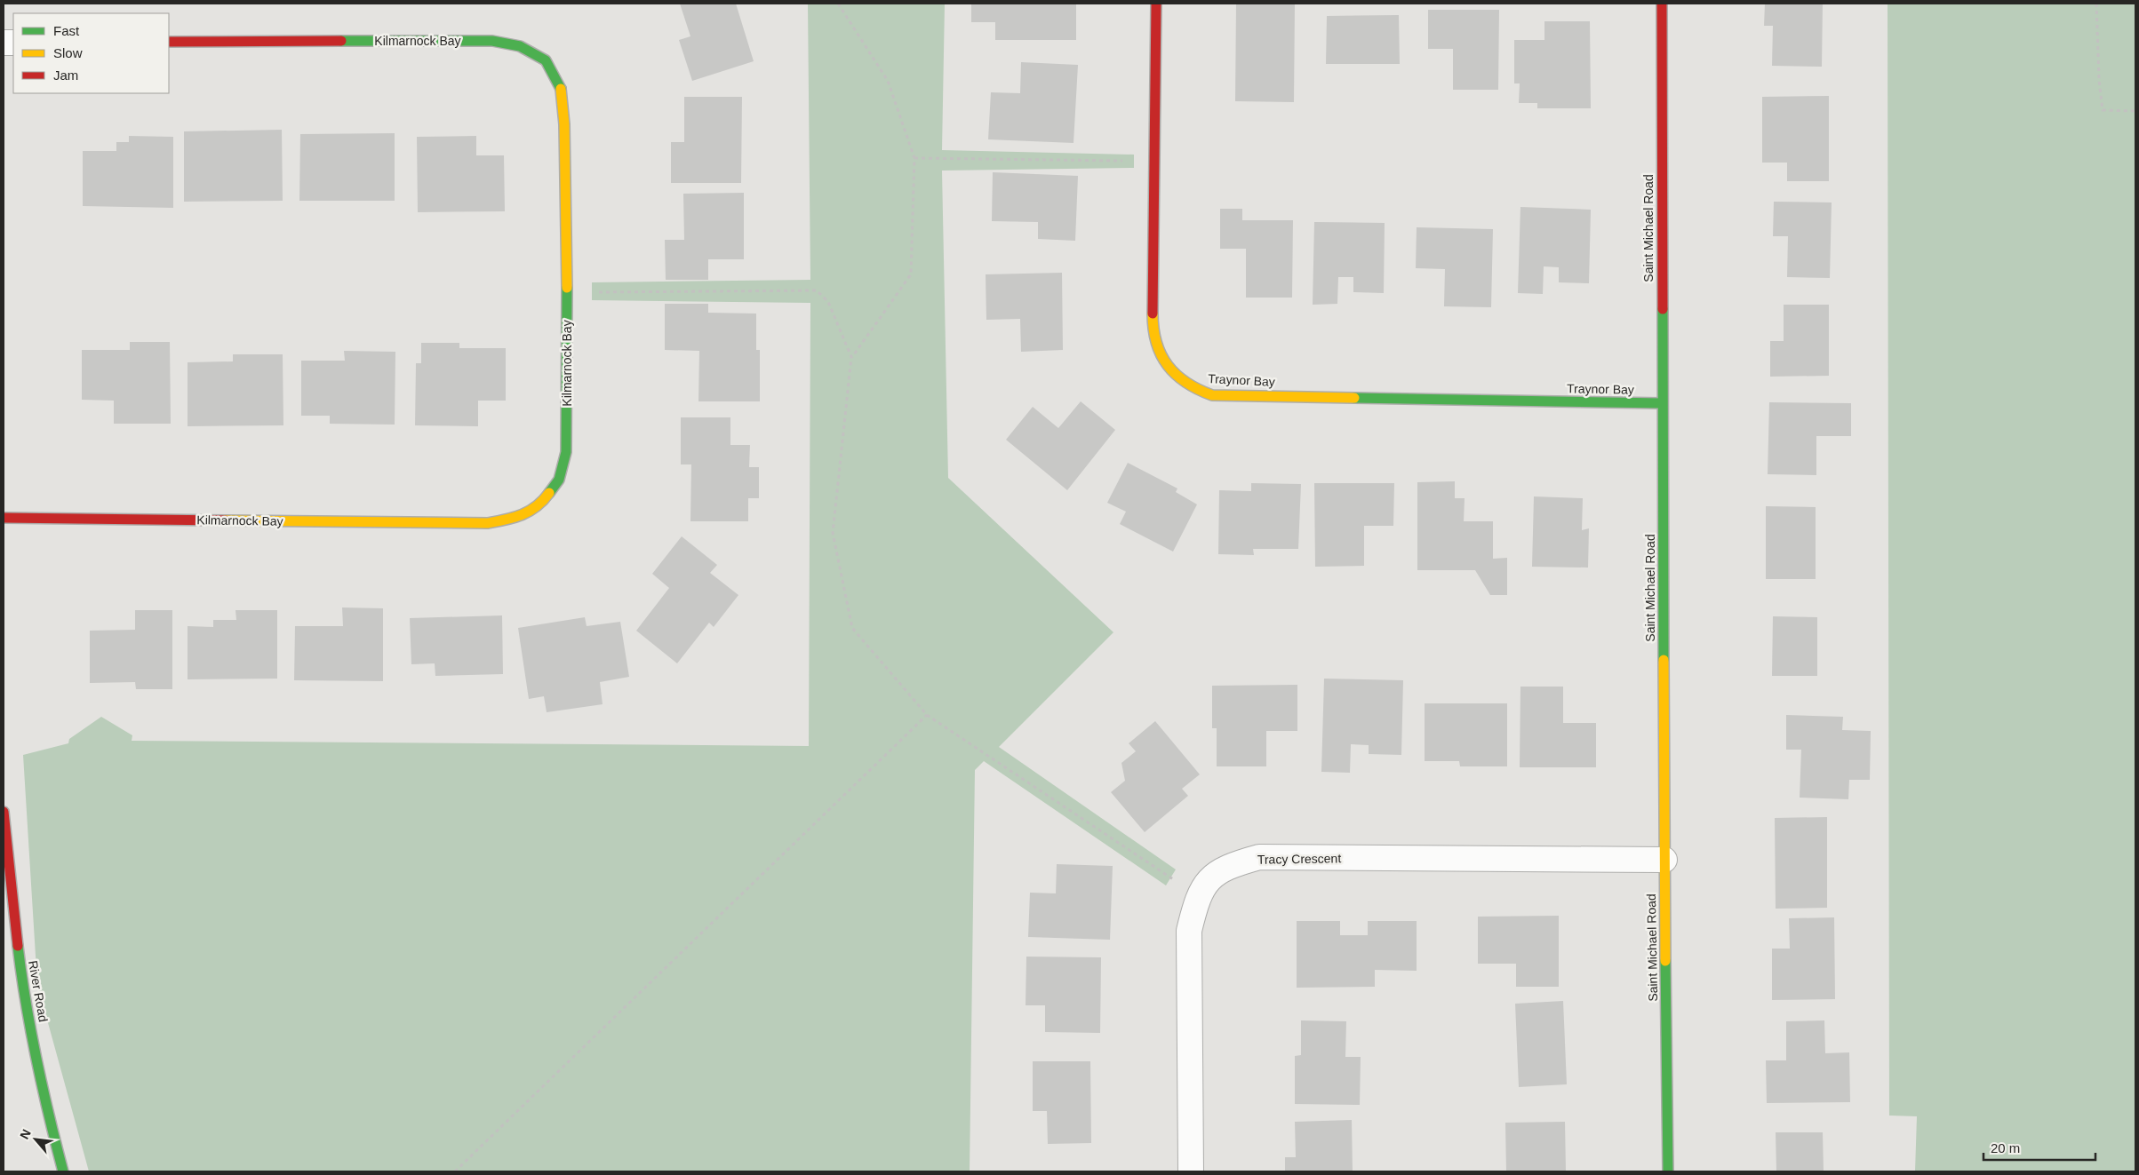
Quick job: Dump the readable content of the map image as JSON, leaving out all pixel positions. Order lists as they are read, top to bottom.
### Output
{
  "streets": {
    "street": [
      "Kilmarnock Bay",
      "Saint Michael Road",
      "Traynor Bay",
      "Tracy Crescent",
      "River Road"
    ]
  },
  "crossings": [
    ["Saint Michael Road", "Traynor Bay"],
    ["Saint Michael Road", "Tracy Crescent"]
  ],
  "legend": ["Fast", "Slow", "Jam"],
  "scale_bar": "20 m",
  "north": "top left"
}
